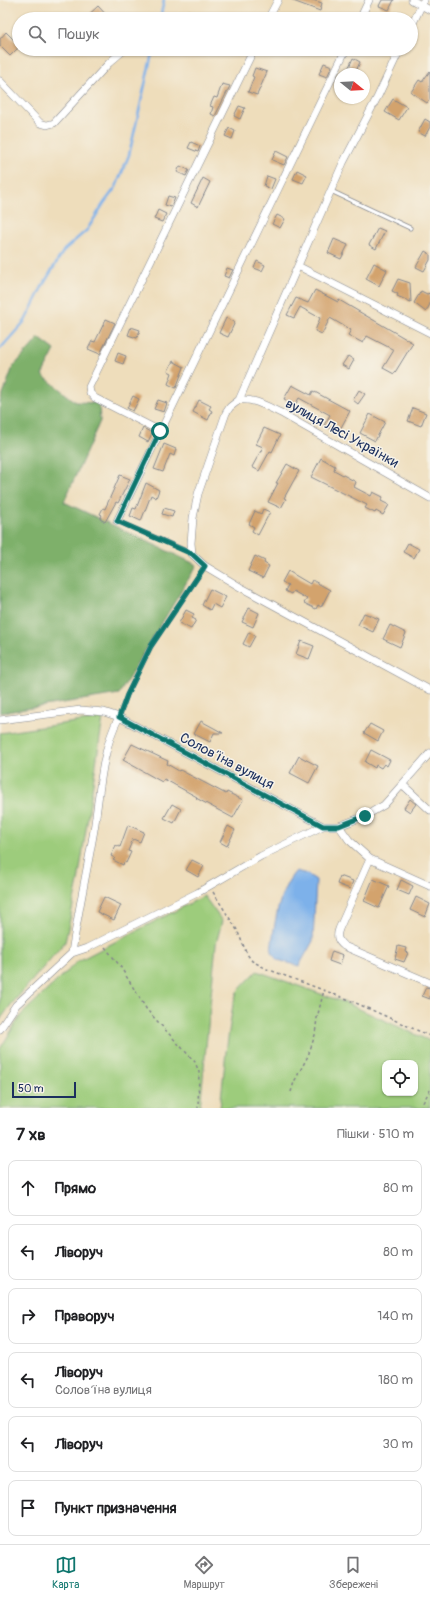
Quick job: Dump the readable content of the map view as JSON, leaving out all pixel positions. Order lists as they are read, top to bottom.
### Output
{
  "streets": {
    "street": ["вулиця Лесі Українки", "Соловʼїна вулиця"]
  },
  "scale_bar": "50 m",
  "north": "right",
  "page": {
    "search": "Пошук",
    "scale": "50 m",
    "heading": ["7 хв", "Пішки · 510 m"],
    "list": [
      ["Прямо", "80 m"],
      ["Ліворуч", "80 m"],
      ["Праворуч", "140 m"],
      ["Ліворуч", "Соловʼїна вулиця", "180 m"],
      ["Ліворуч", "30 m"],
      "Пункт призначення"
    ],
    "nav": ["Карта", "Маршрут", "Збережені"]
  }
}
